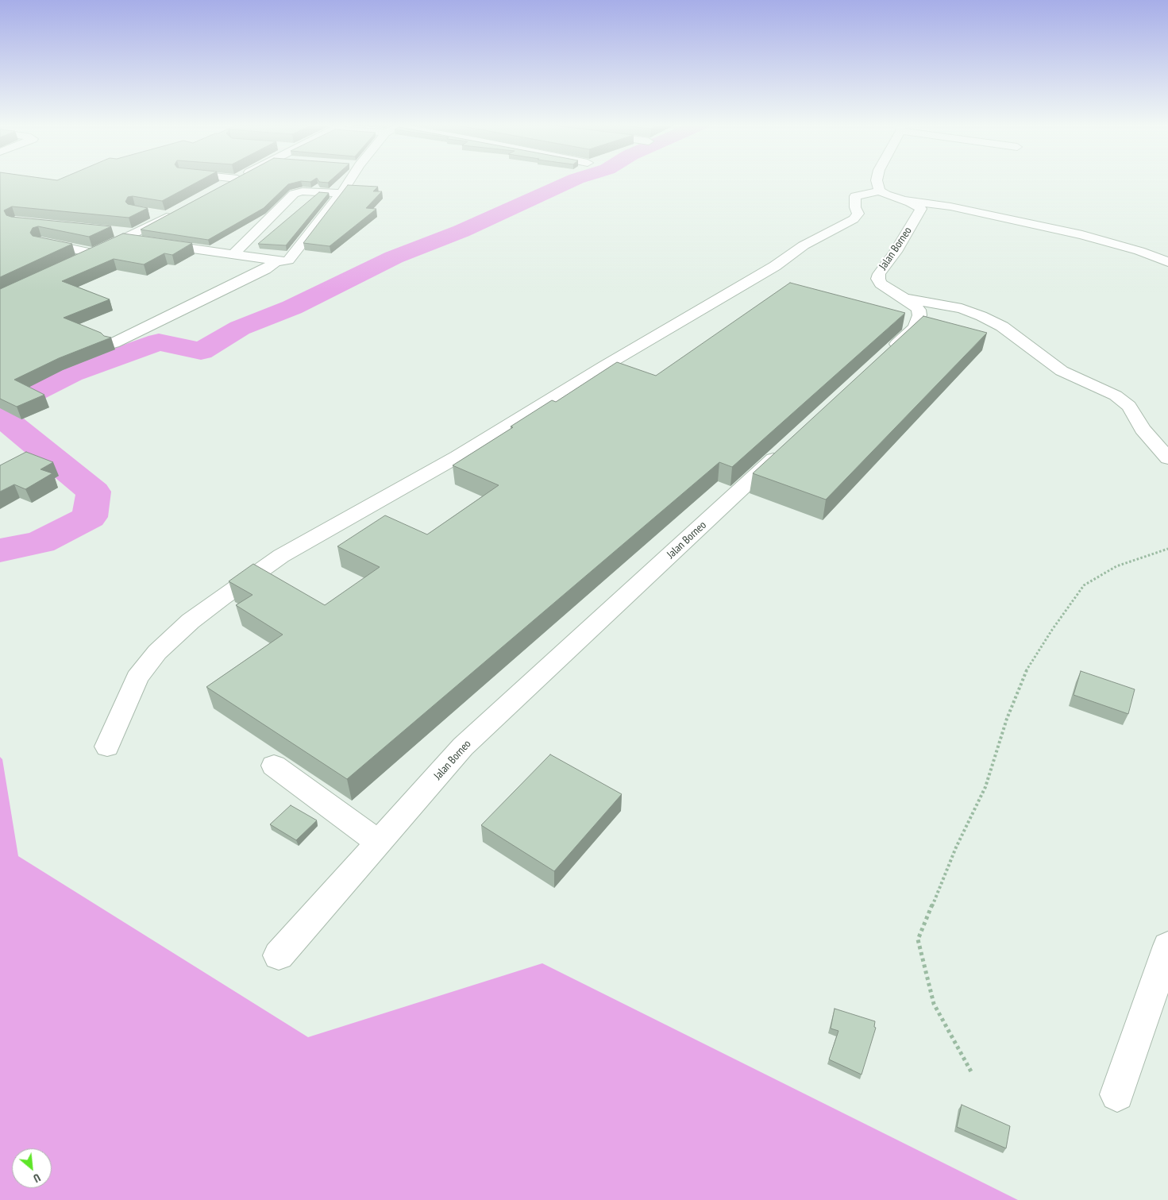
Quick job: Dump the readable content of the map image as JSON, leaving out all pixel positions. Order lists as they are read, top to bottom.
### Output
{
  "streets": {
    "street": ["Jalan Borneo"]
  },
  "north": "bottom right"
}
